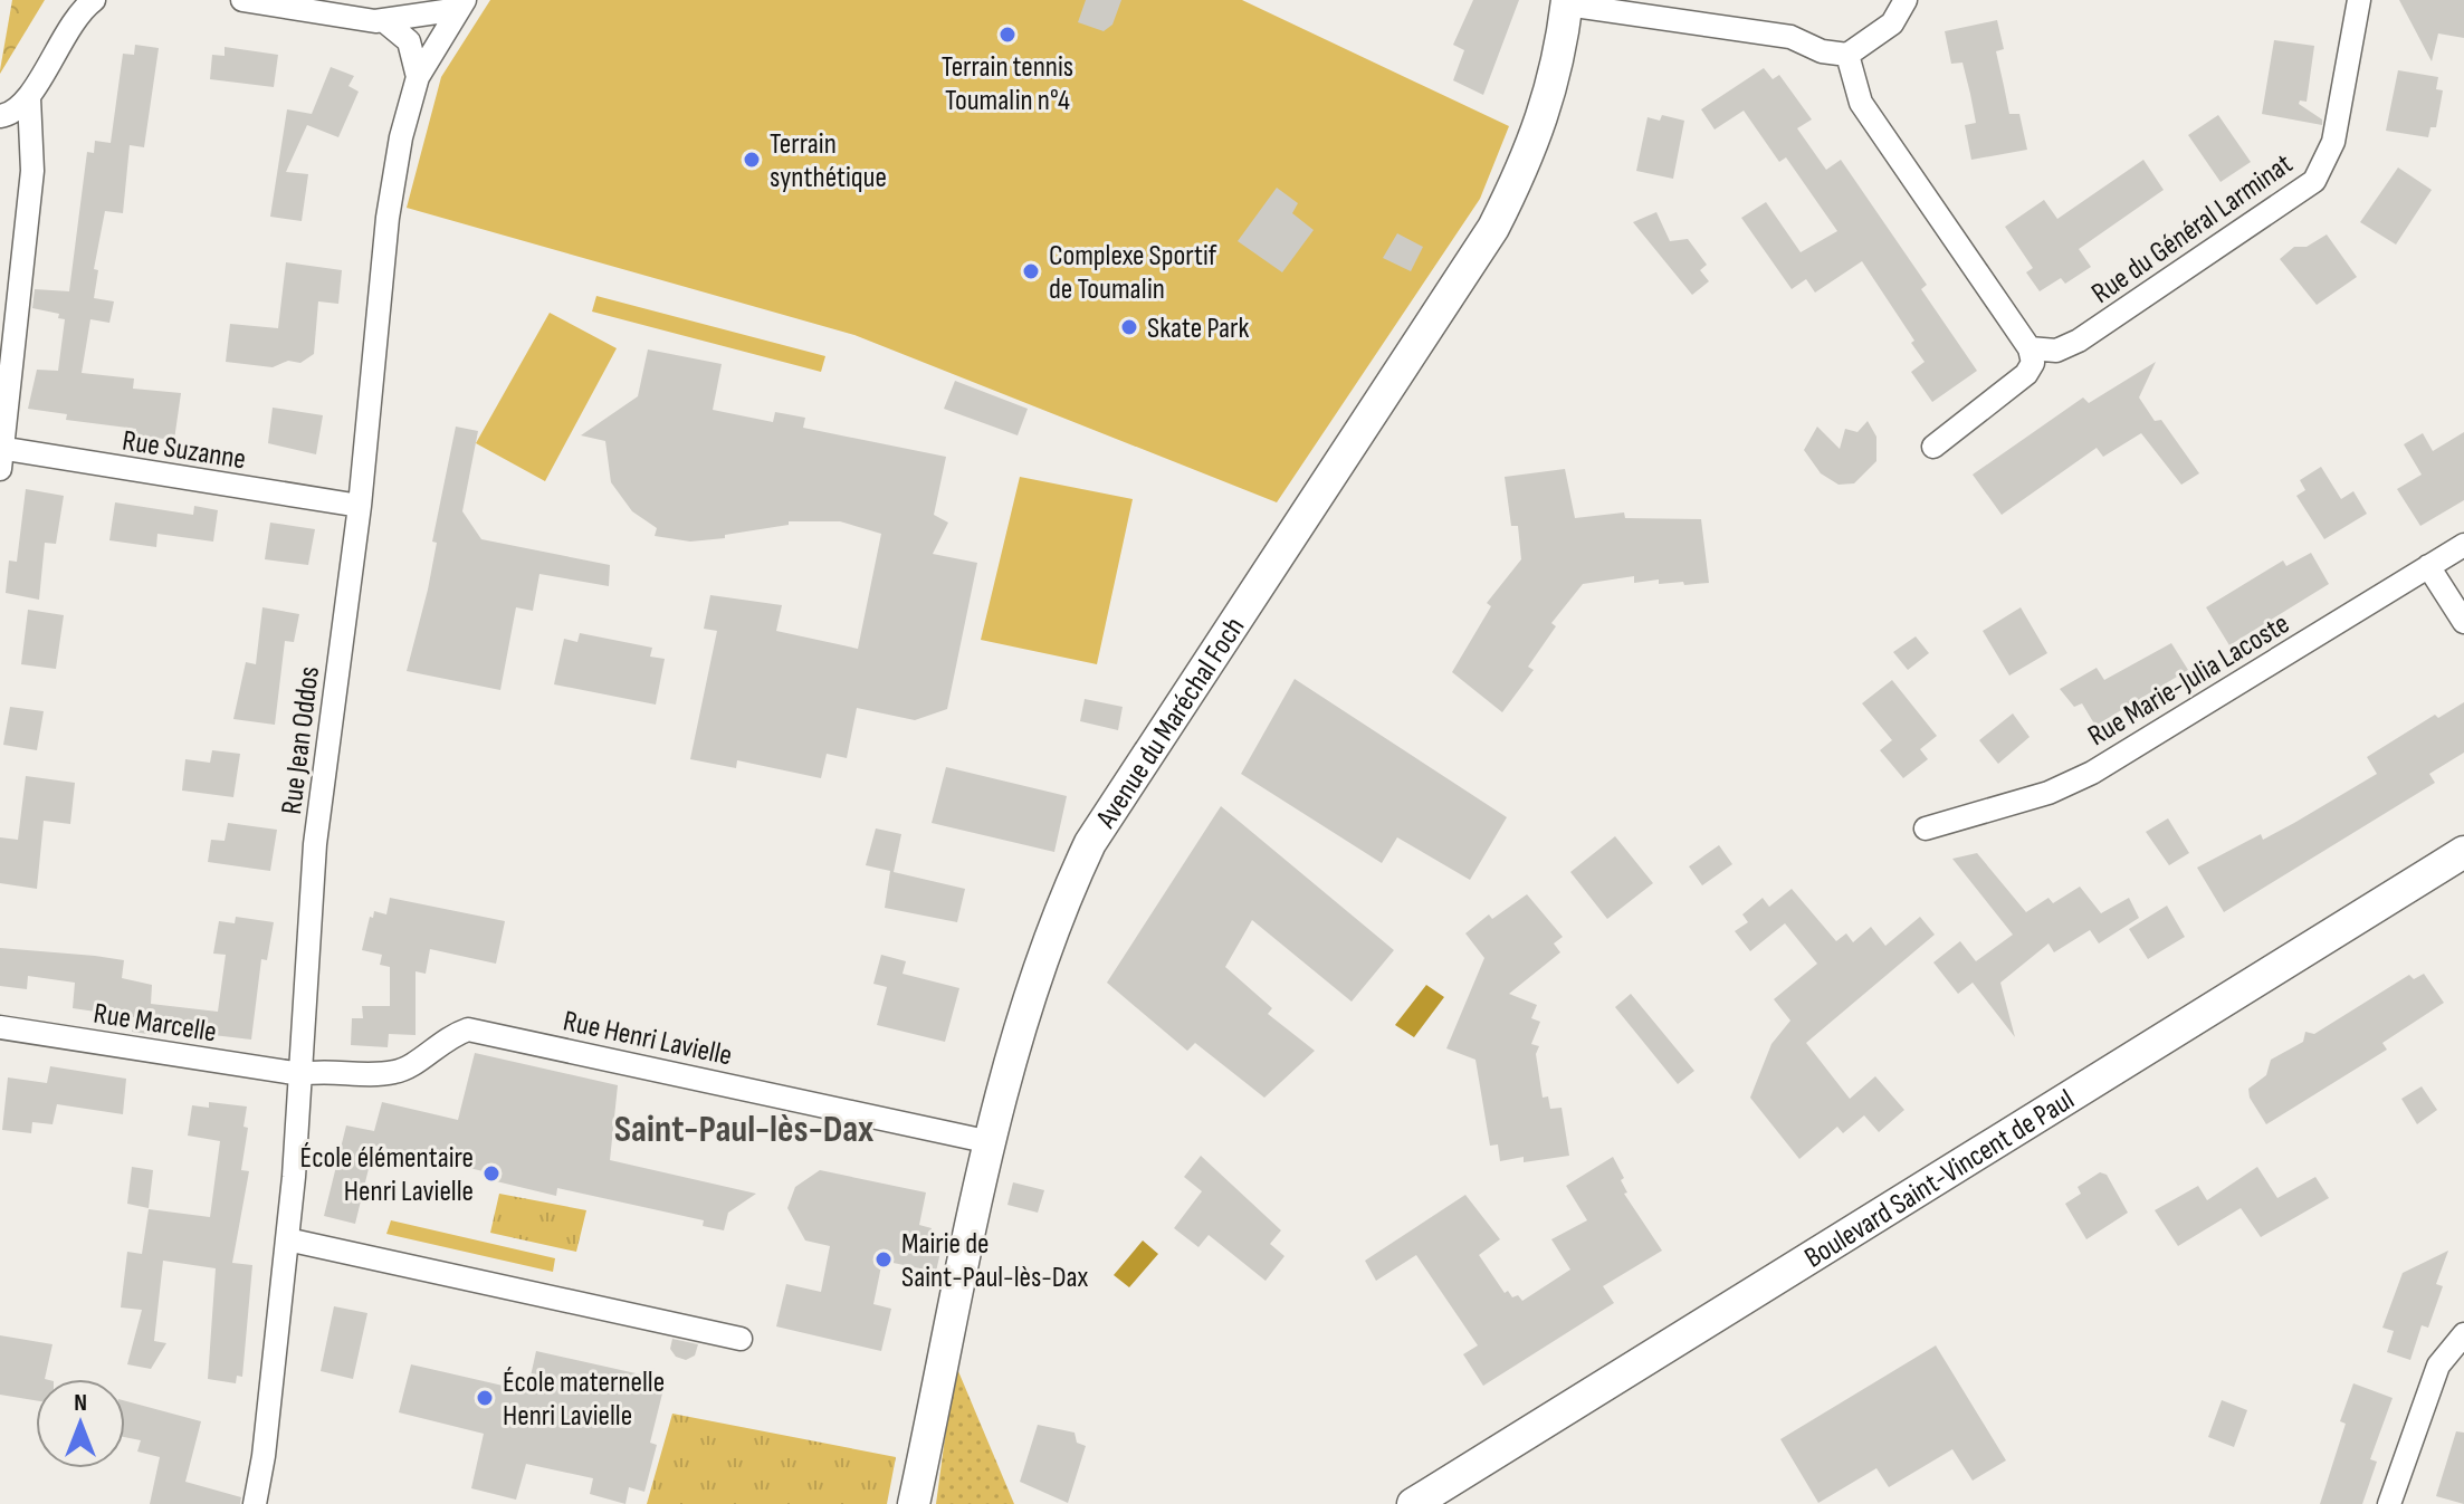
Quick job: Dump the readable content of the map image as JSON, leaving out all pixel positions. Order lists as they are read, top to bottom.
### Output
{
  "streets": {
    "main road": ["Avenue du Maréchal Foch", "Boulevard Saint-Vincent de Paul"],
    "street": [
      "Rue du Général Larminat",
      "Rue Suzanne",
      "Rue Marie-Julia Lacoste",
      "Rue Jean Oddos",
      "Rue Marcelle",
      "Rue Henri Lavielle"
    ]
  },
  "crossings": [
    ["Rue Suzanne", "Rue Jean Oddos"],
    ["Avenue du Maréchal Foch", "Rue Henri Lavielle"],
    ["Rue Jean Oddos", "Rue Marcelle"],
    ["Rue Jean Oddos", "Rue Henri Lavielle"],
    ["Rue Marcelle", "Rue Henri Lavielle"]
  ],
  "districts": ["Saint-Paul-lès-Dax"],
  "places": [
    "Terrain tennis Toumalin n°4",
    "Terrain synthétique",
    "Complexe Sportif de Toumalin",
    "Skate Park",
    "École élémentaire Henri Lavielle",
    "Mairie de Saint-Paul-lès-Dax",
    "École maternelle Henri Lavielle"
  ],
  "north": "top"
}
